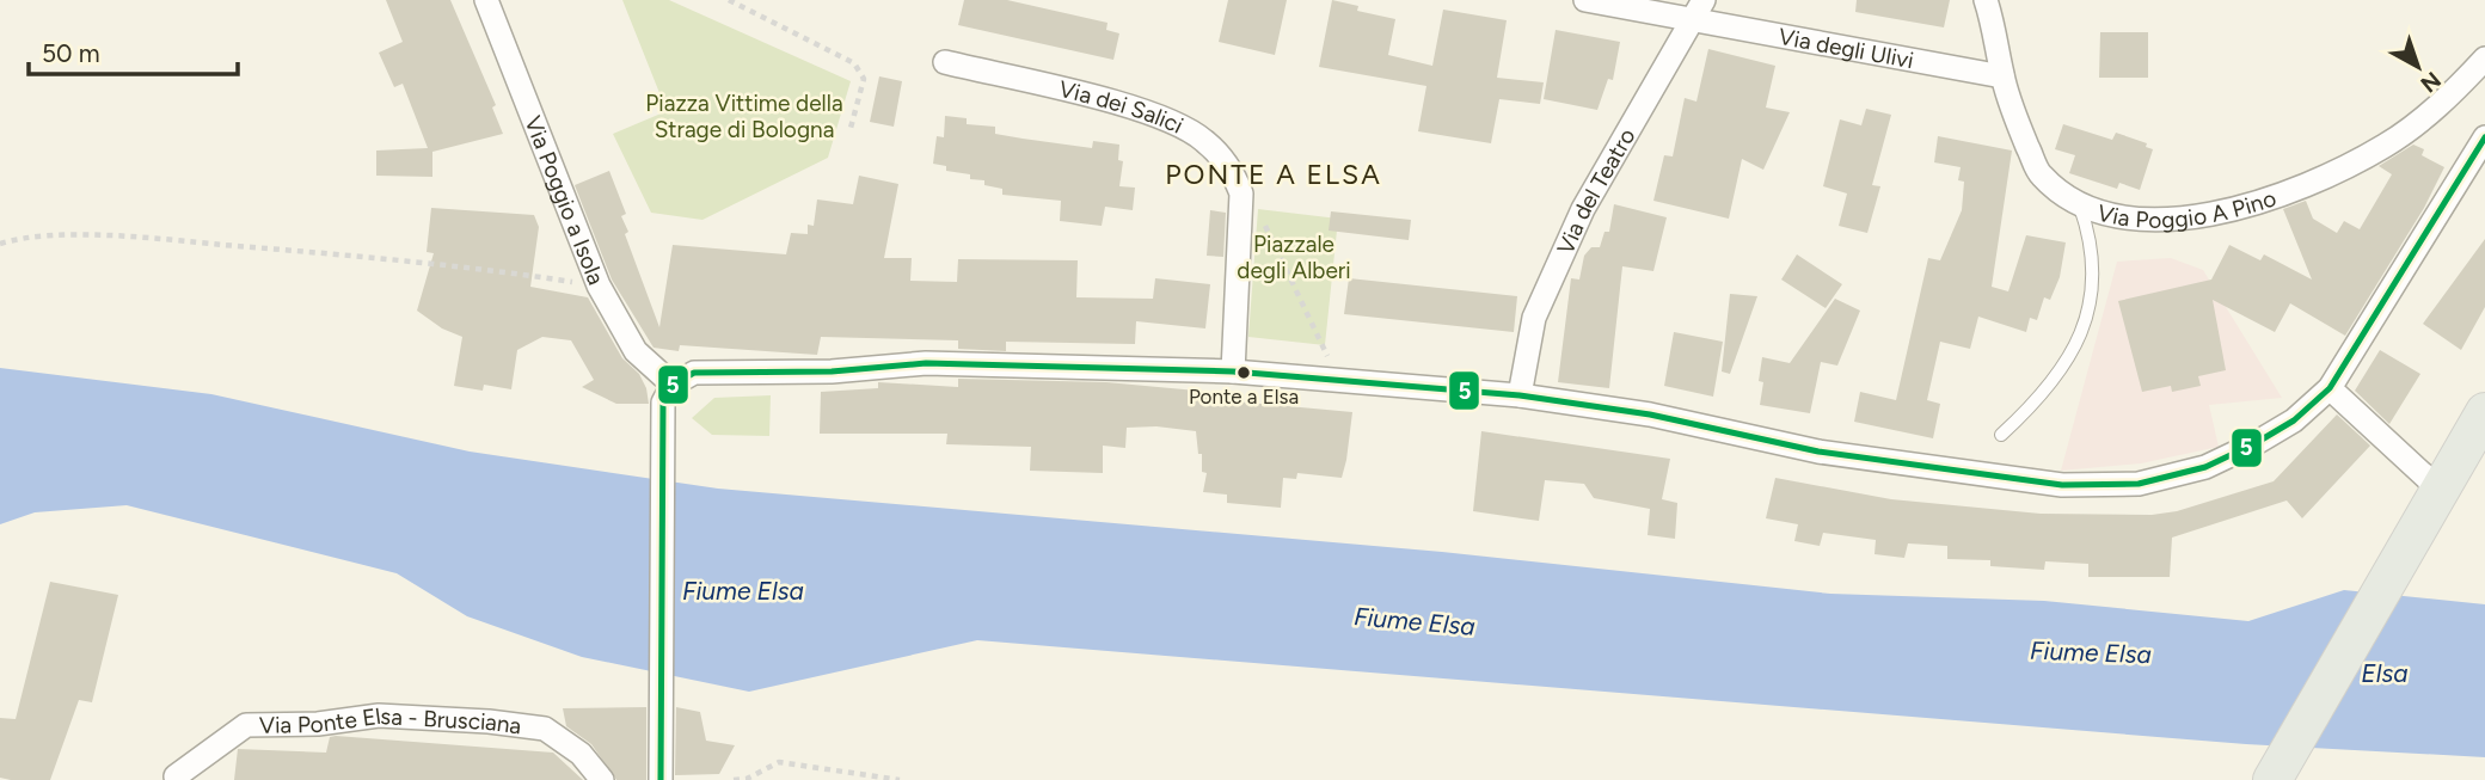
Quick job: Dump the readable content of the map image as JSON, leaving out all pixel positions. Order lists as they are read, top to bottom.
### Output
{
  "streets": {
    "street": [
      "Via degli Ulivi",
      "Via dei Salici",
      "Via del Teatro",
      "Via Poggio A Pino",
      "Via Poggio a Isola",
      "Via Ponte Elsa - Brusciana"
    ]
  },
  "crossings": [
    ["Via degli Ulivi", "Via del Teatro"],
    ["Via degli Ulivi", "Via Poggio A Pino"]
  ],
  "districts": ["PONTE A ELSA"],
  "water": ["Fiume Elsa", "Elsa"],
  "parks": ["Piazza Vittime della Strage di Bologna", "Piazzale degli Alberi"],
  "places": ["Ponte a Elsa"],
  "lines": ["transit line 5"],
  "scale_bar": "50 m",
  "north": "bottom right"
}
